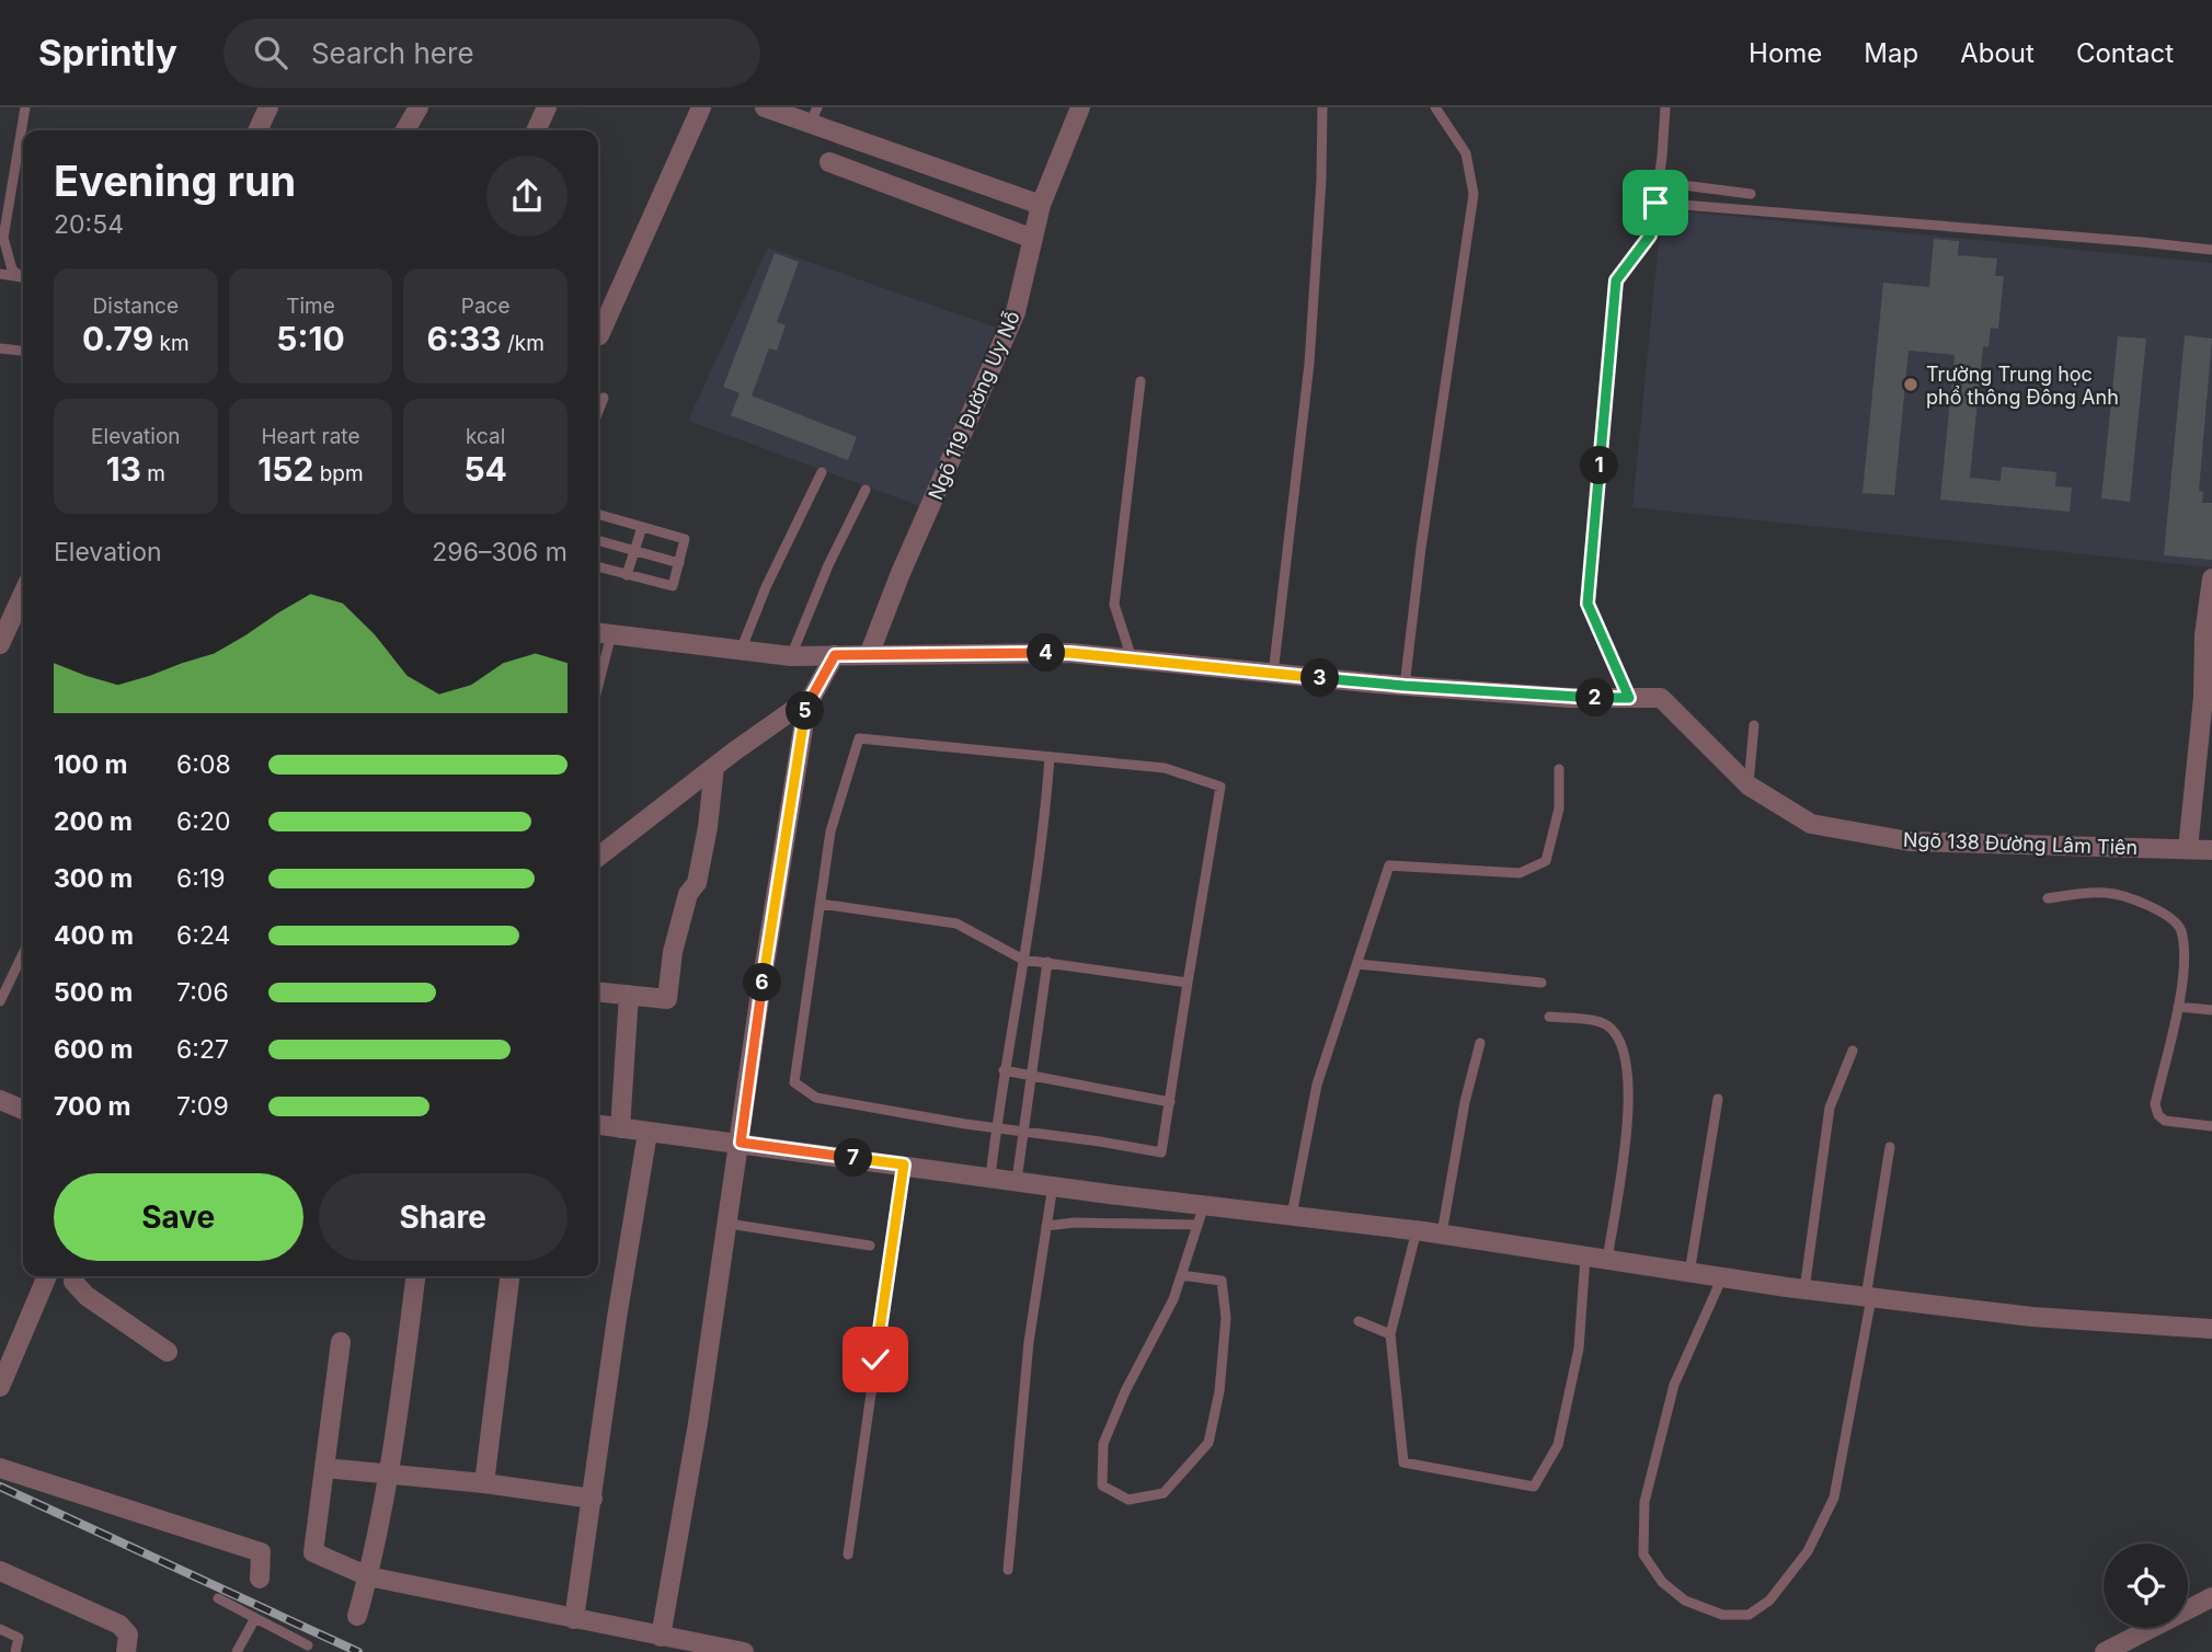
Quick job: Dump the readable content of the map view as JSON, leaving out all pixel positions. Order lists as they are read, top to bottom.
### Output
{
  "streets": {
    "street": ["Ngõ 119 Đường Uy Nỗ", "Ngõ 138 Đường Lâm Tiên"]
  },
  "crossings": [
    ["Ngõ 119 Đường Uy Nỗ", "Ngõ 138 Đường Lâm Tiên"]
  ],
  "places": ["Trường Trung học phổ thông Đông Anh"],
  "page": {
    "header": "Sprintly",
    "search": "Search here",
    "nav": [
      "Home",
      "Map",
      "About",
      "Contact"
    ],
    "heading": ["Evening run", "20:54"],
    "stats": [
      ["Distance", "0.79 km"],
      ["Time", "5:10"],
      ["Pace", "6:33 /km"],
      ["Elevation", "13 m"],
      ["Heart rate", "152 bpm"],
      ["kcal", "54"]
    ],
    "pins": [
      "1",
      "4",
      "3",
      "2",
      "5",
      "6",
      "7"
    ],
    "chart": ["Elevation", "296–306 m"],
    "list": [
      {
        "name": "100 m",
        "note": "6:08"
      },
      {
        "name": "200 m",
        "note": "6:20"
      },
      {
        "name": "300 m",
        "note": "6:19"
      },
      {
        "name": "400 m",
        "note": "6:24"
      },
      {
        "name": "500 m",
        "note": "7:06"
      },
      {
        "name": "600 m",
        "note": "6:27"
      },
      {
        "name": "700 m",
        "note": "7:09"
      }
    ],
    "buttons": ["Save", "Share"]
  }
}
